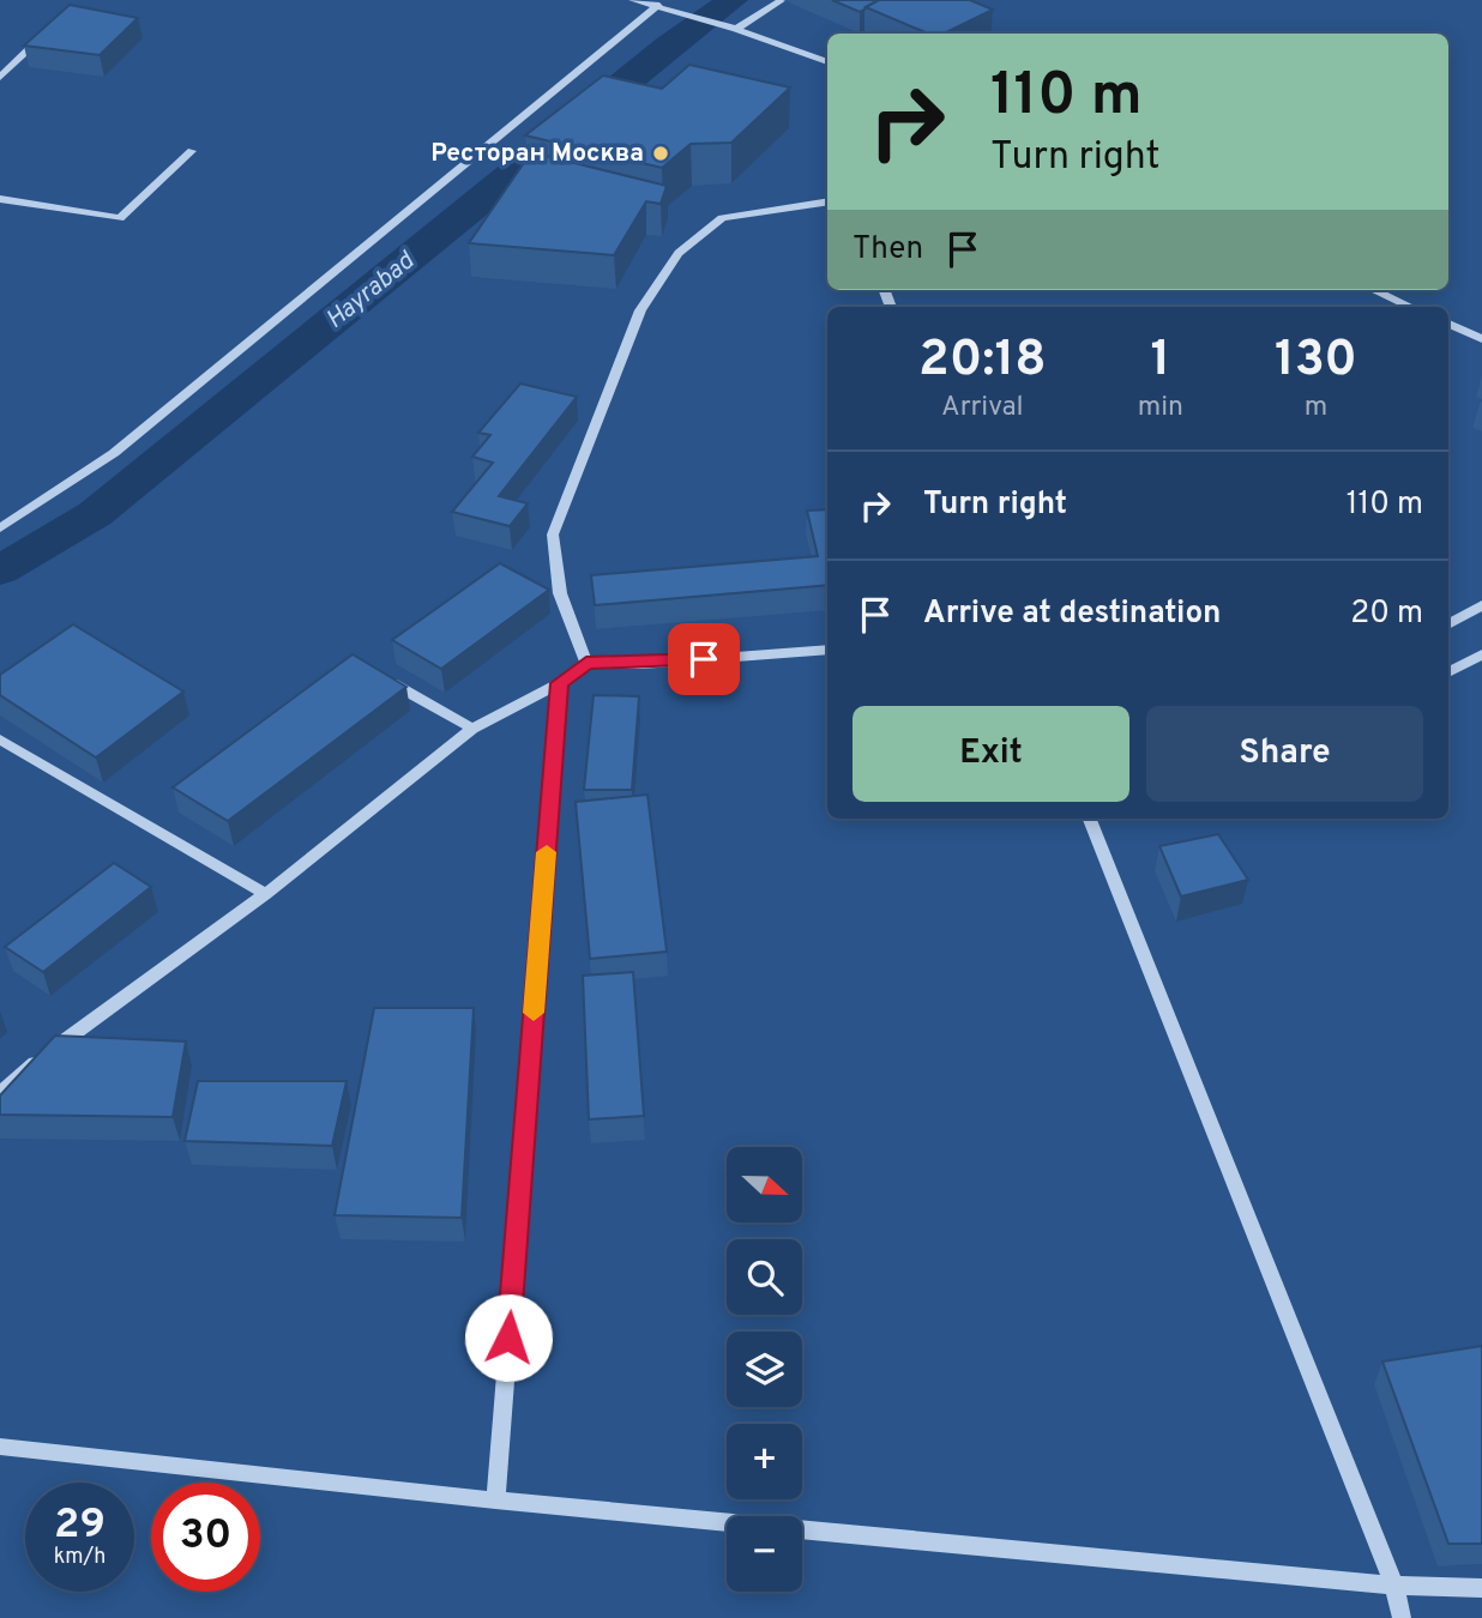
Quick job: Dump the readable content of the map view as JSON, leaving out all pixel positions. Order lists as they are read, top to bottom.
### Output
{
  "water": ["Hayrabad"],
  "places": ["Ресторан Москва"],
  "north": "right",
  "page": {
    "turn": ["110 m", "Turn right"],
    "then": "Then",
    "eta": [
      "20:18",
      "Arrival",
      "1",
      "min",
      "130",
      "m"
    ],
    "list": [
      {
        "name": "Turn right",
        "value": "110 m"
      },
      {
        "name": "Arrive at destination",
        "value": "20 m"
      }
    ],
    "buttons": ["Exit", "Share"],
    "map_buttons": ["+", "−"],
    "speed": "29 km/h",
    "limit": "30"
  }
}
